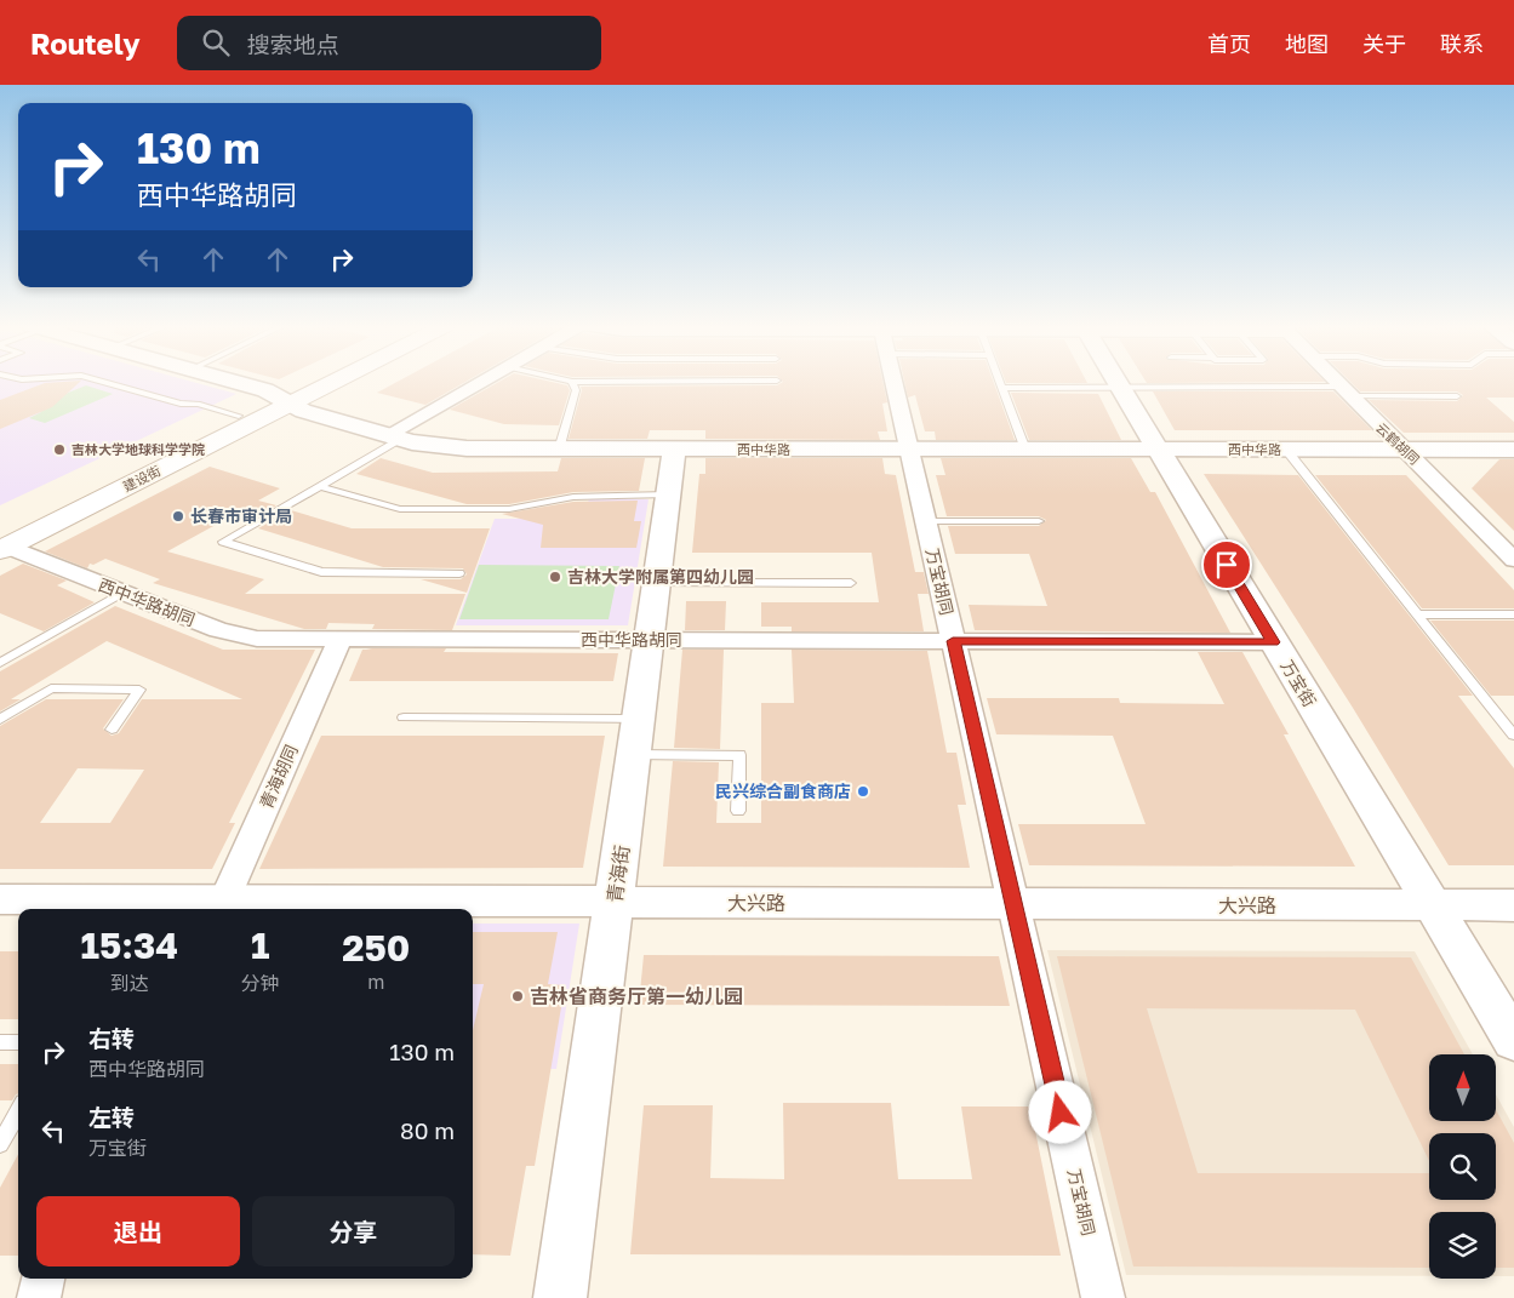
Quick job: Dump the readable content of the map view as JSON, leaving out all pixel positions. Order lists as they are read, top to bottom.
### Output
{
  "streets": {
    "main road": ["建设街"],
    "street": [
      "云鹤胡同",
      "西中华路",
      "万宝胡同",
      "西中华路胡同",
      "万宝街",
      "青海胡同",
      "青海街",
      "大兴路"
    ]
  },
  "crossings": [
    ["云鹤胡同", "西中华路"],
    ["西中华路", "建设街"],
    ["西中华路", "万宝胡同"],
    ["西中华路", "万宝街"],
    ["西中华路", "青海街"],
    ["建设街", "西中华路胡同"],
    ["万宝胡同", "西中华路胡同"],
    ["万宝胡同", "大兴路"],
    ["西中华路胡同", "万宝街"],
    ["西中华路胡同", "青海胡同"],
    ["西中华路胡同", "青海街"],
    ["万宝街", "大兴路"],
    ["青海胡同", "大兴路"],
    ["青海街", "大兴路"]
  ],
  "places": [
    "吉林大学地球科学学院",
    "长春市审计局",
    "吉林大学附属第四幼儿园",
    "民兴综合副食商店",
    "吉林省商务厅第一幼儿园"
  ],
  "north": "top",
  "page": {
    "header": "Routely",
    "search": "搜索地点",
    "nav": [
      "首页",
      "地图",
      "关于",
      "联系"
    ],
    "turn": ["130 m", "西中华路胡同"],
    "eta": [
      "15:34",
      "到达",
      "1",
      "分钟",
      "250",
      "m"
    ],
    "list": [
      {
        "name": "右转",
        "note": "西中华路胡同",
        "value": "130 m"
      },
      {
        "name": "左转",
        "note": "万宝街",
        "value": "80 m"
      }
    ],
    "buttons": ["退出", "分享"]
  }
}
